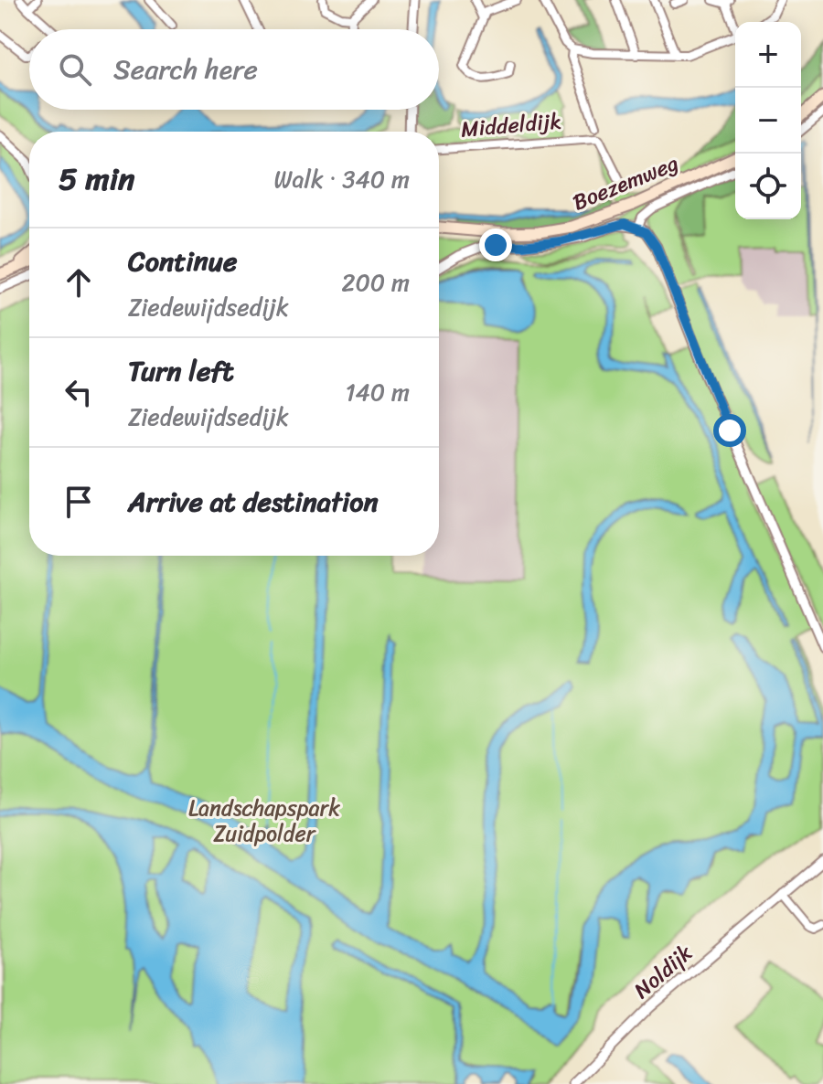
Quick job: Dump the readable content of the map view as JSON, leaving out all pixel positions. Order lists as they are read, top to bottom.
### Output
{
  "streets": {
    "main road": ["Boezemweg"],
    "street": ["Middeldijk", "Noldijk"]
  },
  "parks": ["Landschapspark Zuidpolder"],
  "page": {
    "map_buttons": ["+", "−"],
    "search": "Search here",
    "heading": ["5 min", "Walk · 340 m"],
    "list": [
      ["Continue", "Ziedewijdsedijk", "200 m"],
      ["Turn left", "Ziedewijdsedijk", "140 m"],
      "Arrive at destination"
    ]
  }
}
